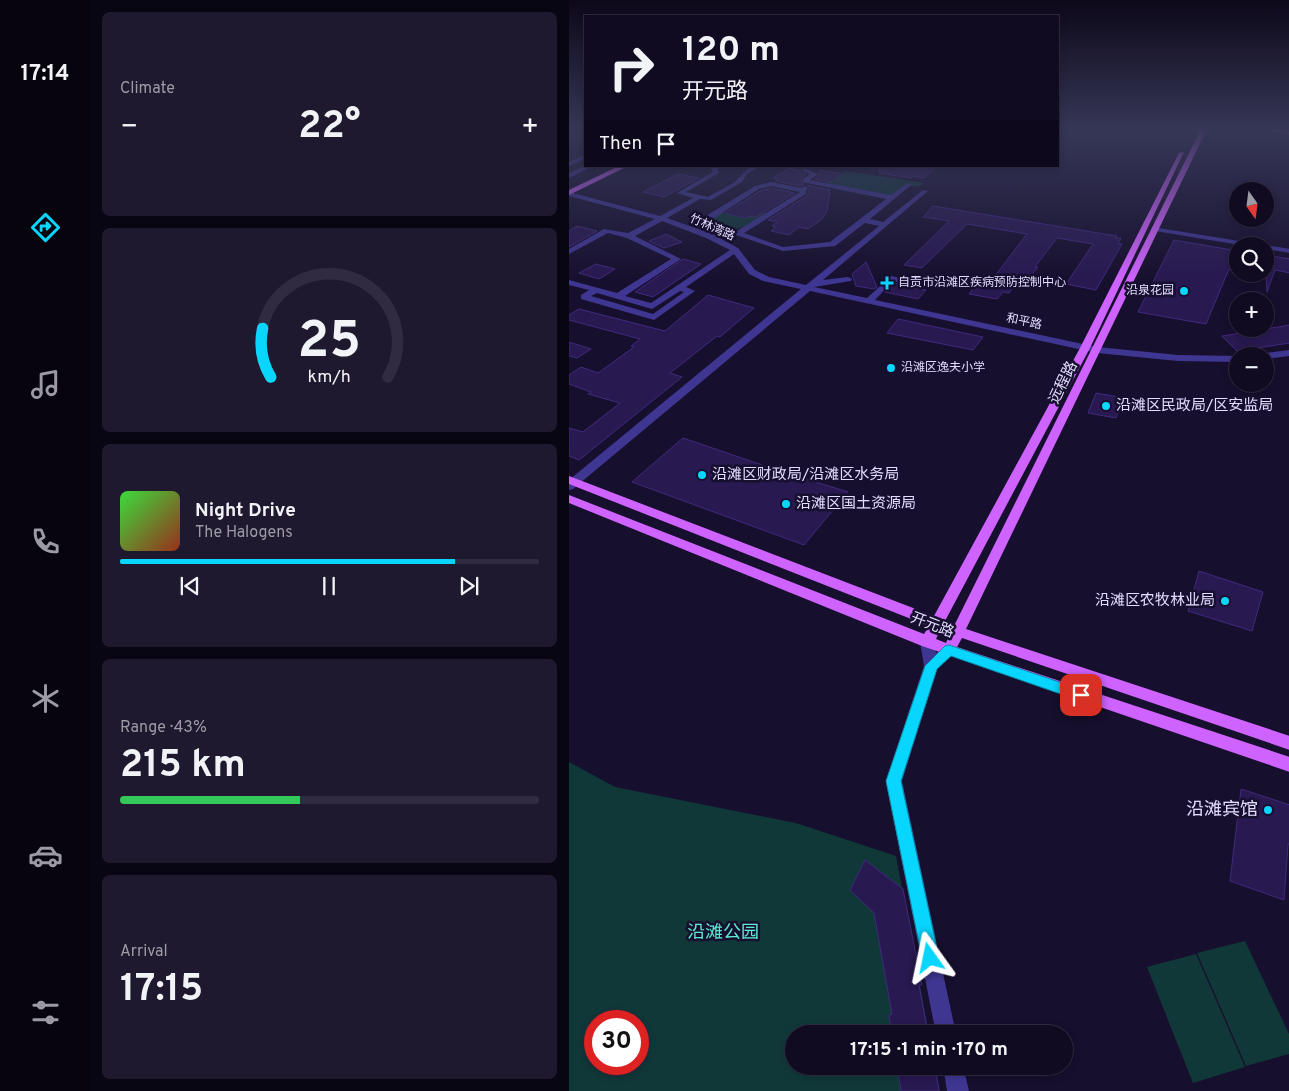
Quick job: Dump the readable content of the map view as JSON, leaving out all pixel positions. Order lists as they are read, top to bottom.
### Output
{
  "streets": {
    "main road": ["远程路", "开元路"],
    "street": ["竹林湾路", "和平路"]
  },
  "crossings": [
    ["竹林湾路", "和平路"],
    ["和平路", "远程路"],
    ["远程路", "开元路"]
  ],
  "parks": ["沿滩公园"],
  "places": {
    "health": ["自贡市沿滩区疾病预防控制中心"],
    "other": [
      "沿泉花园",
      "沿滩区逸夫小学",
      "沿滩区民政局/区安监局",
      "沿滩区财政局/沿滩区水务局",
      "沿滩区国土资源局",
      "沿滩区农牧林业局",
      "沿滩宾馆"
    ]
  },
  "north": "bottom",
  "page": {
    "tabs": "17:14",
    "tile": [
      "Climate",
      ["Range · 43%", "215 km"],
      ["Arrival", "17:15"]
    ],
    "turn": ["120 m", "开元路"],
    "heat": ["−", "22°", "+"],
    "then": "Then",
    "map_buttons": ["+", "−"],
    "song": ["Night Drive", "The Halogens"],
    "limit": "30",
    "trip": "17:15 · 1 min · 170 m",
    "gauge": ["25", "km/h"]
  }
}
